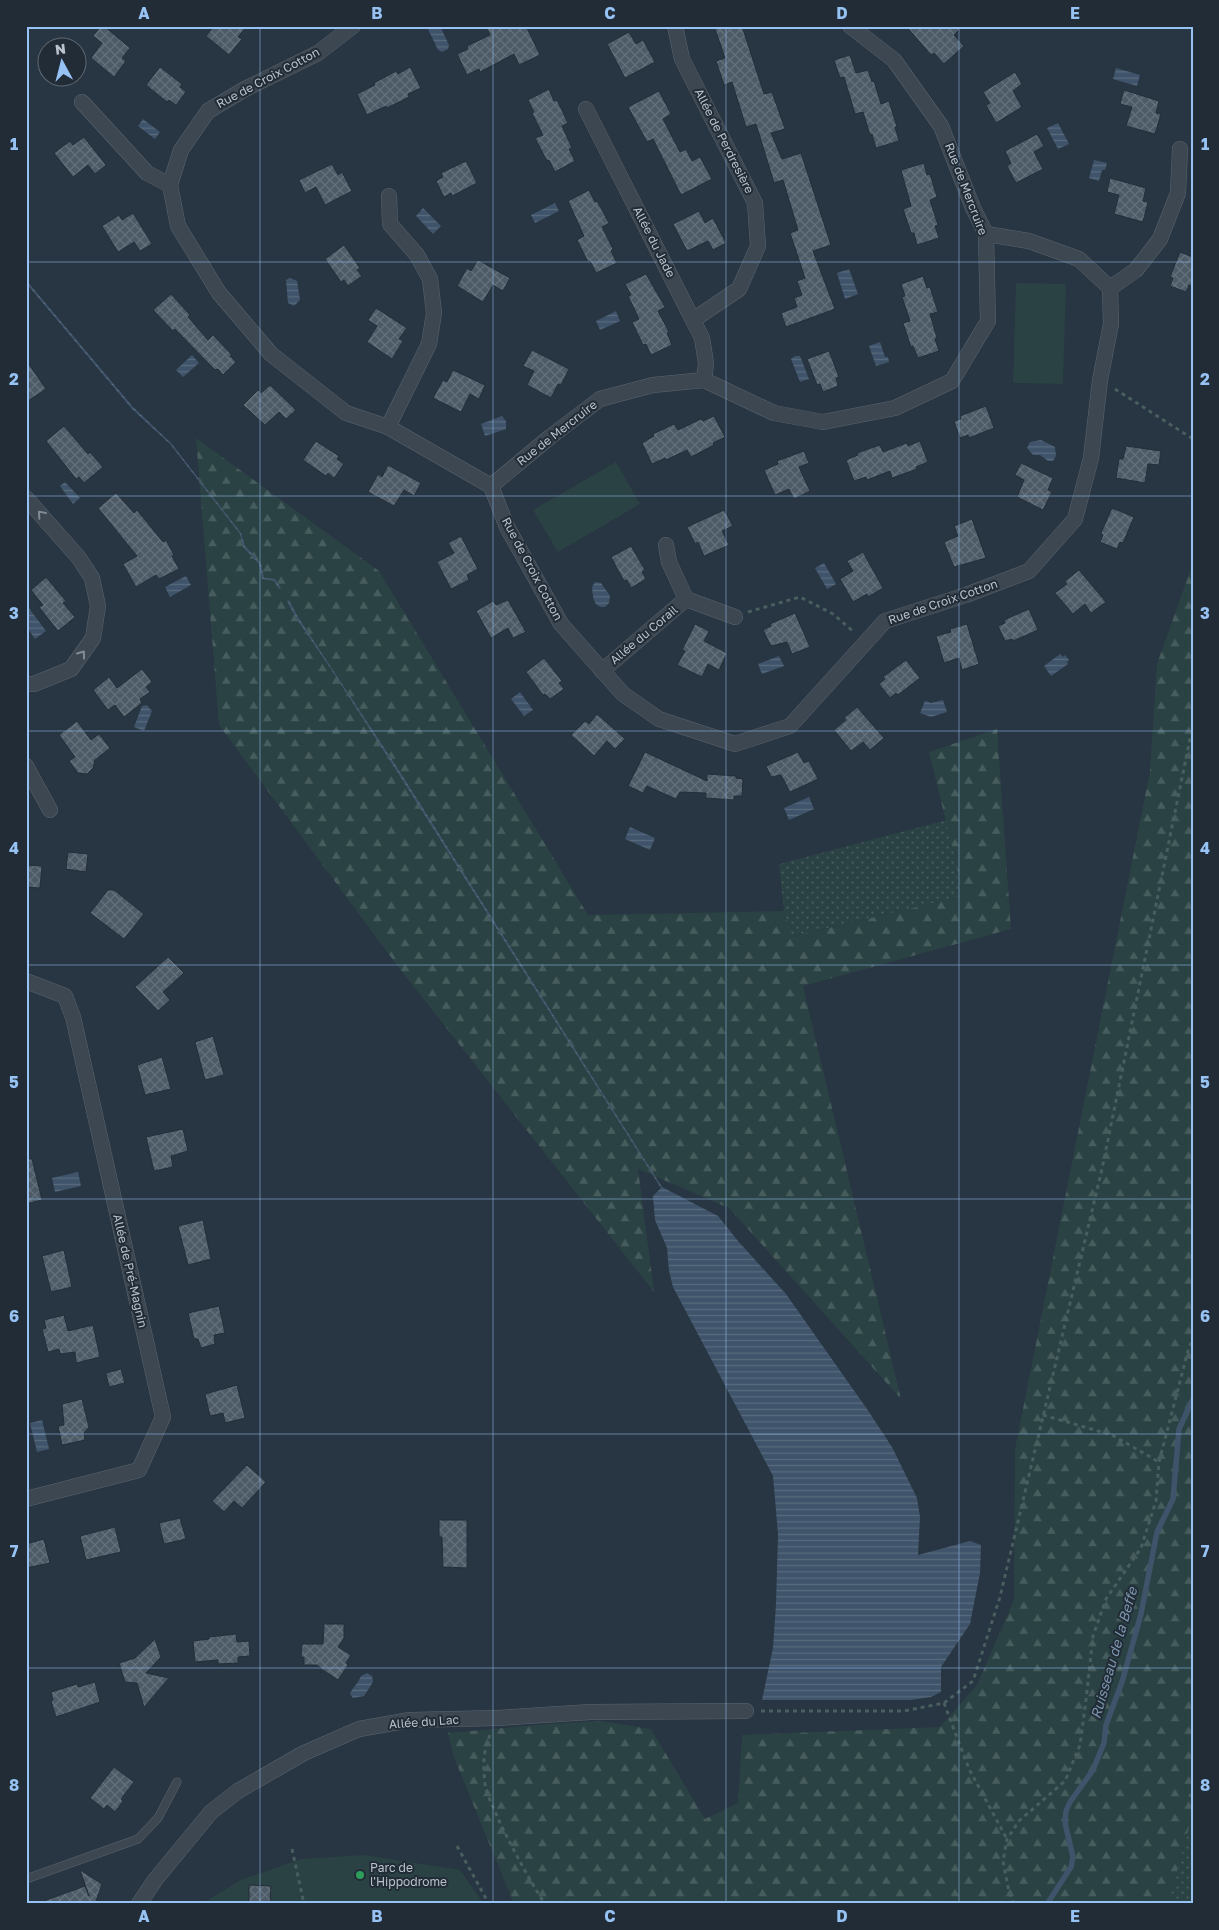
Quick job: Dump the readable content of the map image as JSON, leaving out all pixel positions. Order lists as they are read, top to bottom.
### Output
{
  "streets": {
    "street": [
      "Rue de Croix Cotton",
      "Allée de Perdresière",
      "Rue de Mercruire",
      "Allée du Jade",
      "Allée du Corail",
      "Allée de Pré-Magnin",
      "Allée du Lac"
    ]
  },
  "crossings": [
    ["Rue de Croix Cotton", "Rue de Mercruire"],
    ["Rue de Croix Cotton", "Allée du Corail"],
    ["Allée de Perdresière", "Allée du Jade"],
    ["Rue de Mercruire", "Allée du Jade"]
  ],
  "water": ["Ruisseau de la Beffe"],
  "places": ["Parc de l'Hippodrome"],
  "north": "top",
  "grid": {
    "columns": [
      "A",
      "B",
      "C",
      "D",
      "E"
    ],
    "rows": [
      "1",
      "2",
      "3",
      "4",
      "5",
      "6",
      "7",
      "8"
    ]
  }
}
